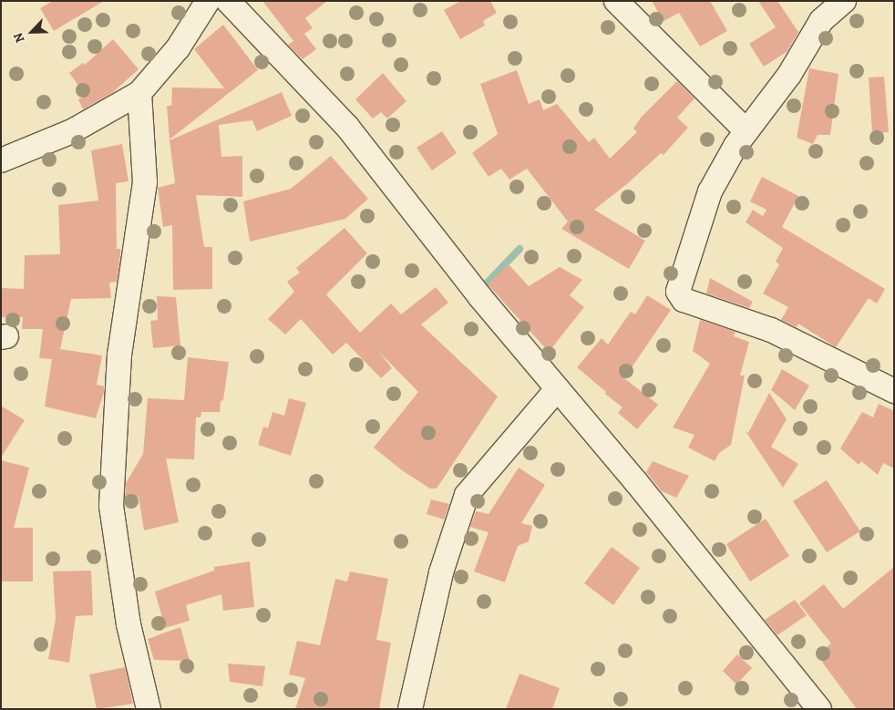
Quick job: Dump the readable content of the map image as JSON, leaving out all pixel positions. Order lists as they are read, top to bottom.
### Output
{
  "north": "bottom left"
}
